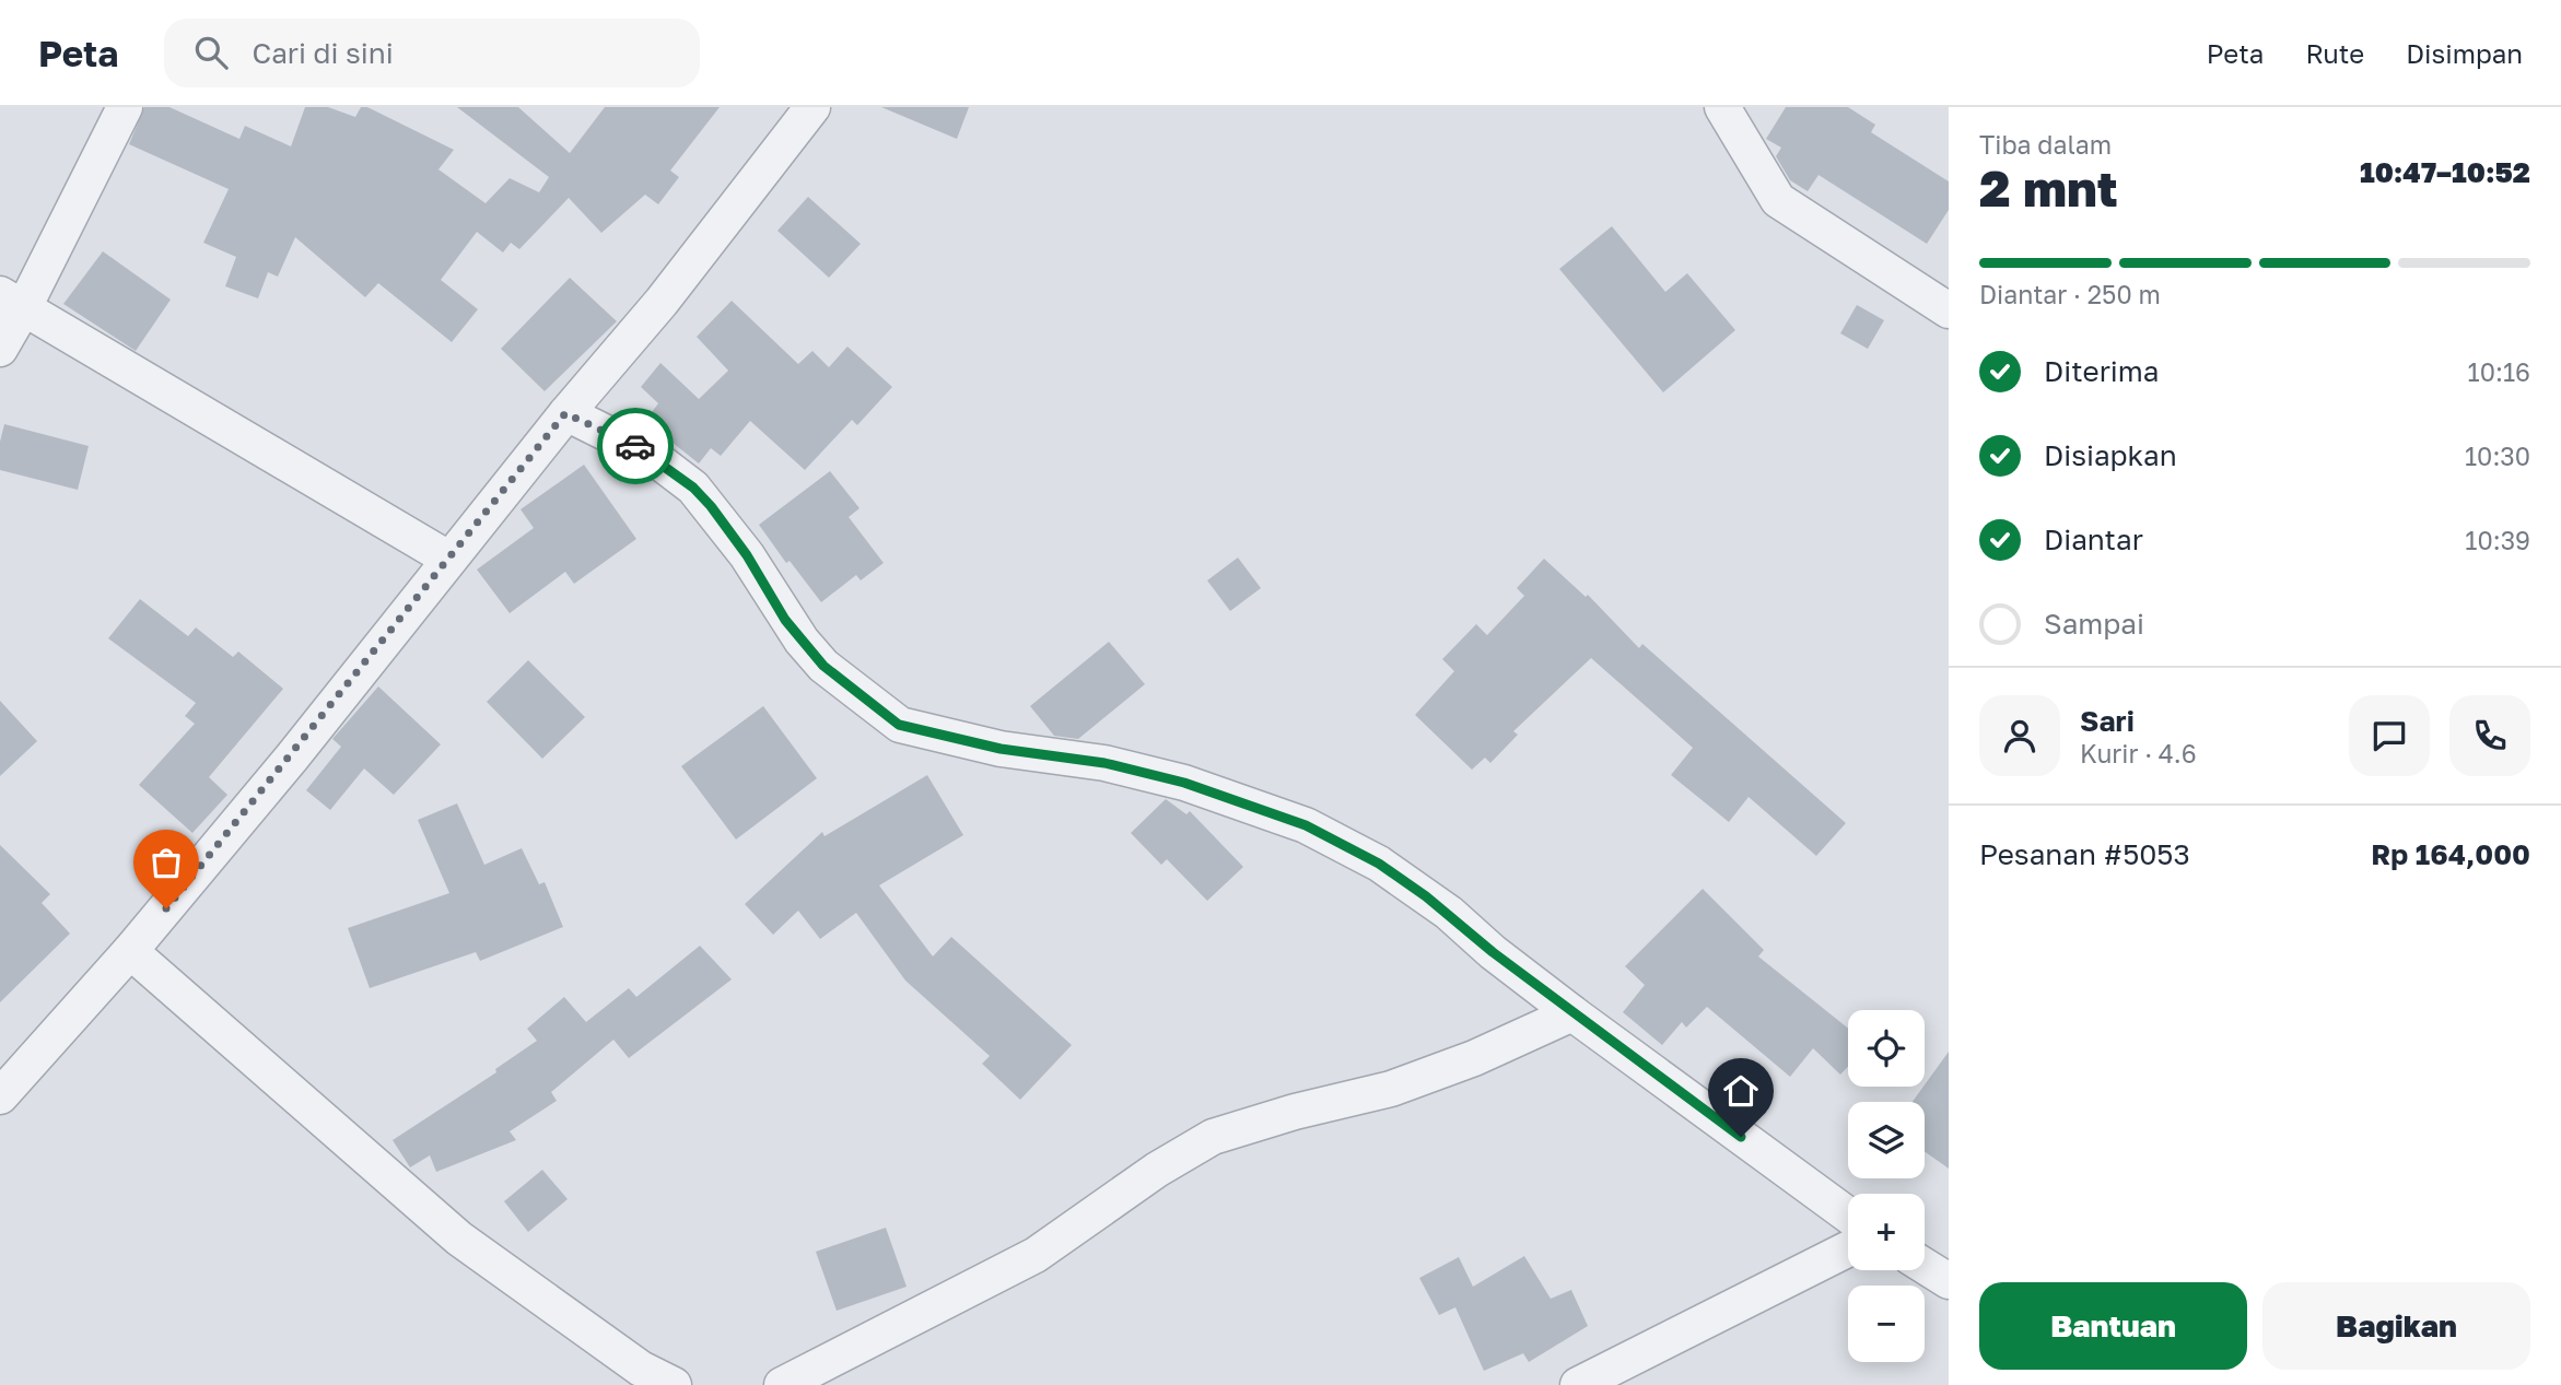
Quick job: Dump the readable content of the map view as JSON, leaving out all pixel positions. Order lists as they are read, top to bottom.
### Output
{
  "page": {
    "header": "Peta",
    "search": "Cari di sini",
    "nav": ["Peta", "Rute", "Disimpan"],
    "heading": ["2 mnt", "Tiba dalam", "10:47–10:52"],
    "panel": [
      "Sari",
      "Kurir · 4.6",
      "Pesanan #5053",
      "Rp 164,000"
    ],
    "bar": "Diantar · 250 m",
    "list": [
      ["Diterima", "10:16"],
      ["Disiapkan", "10:30"],
      ["Diantar", "10:39"],
      "Sampai"
    ],
    "map_buttons": ["+", "−"],
    "buttons": ["Bantuan", "Bagikan"]
  }
}
